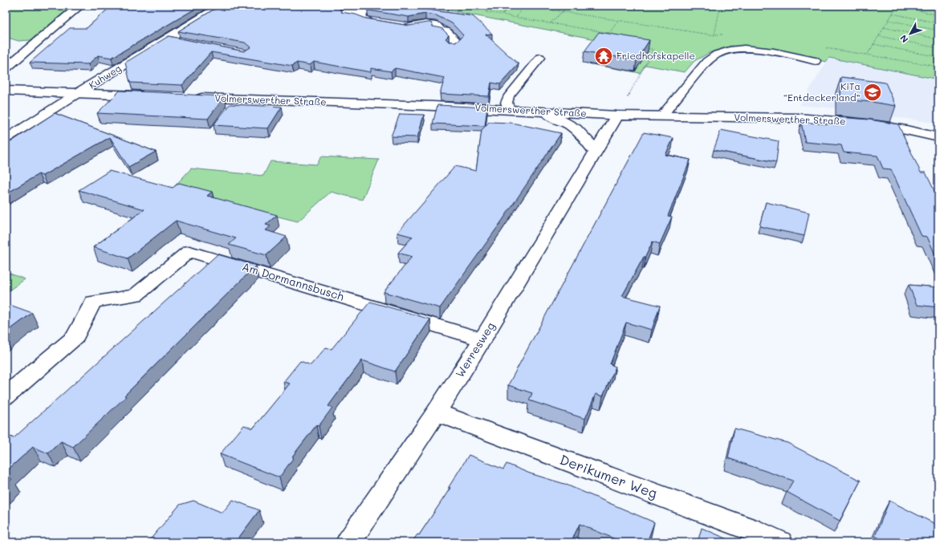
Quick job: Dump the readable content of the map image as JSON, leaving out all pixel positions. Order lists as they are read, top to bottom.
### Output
{
  "streets": {
    "street": [
      "Kuhweg",
      "Volmerswerther Straße",
      "Am Dormannsbusch",
      "Werresweg",
      "Derikumer Weg"
    ]
  },
  "crossings": [
    ["Volmerswerther Straße", "Werresweg"],
    ["Am Dormannsbusch", "Werresweg"],
    ["Werresweg", "Derikumer Weg"]
  ],
  "places": {
    "temple": ["Friedhofskapelle"],
    "school or university": ["KiTa “Entdeckerland”"]
  },
  "north": "bottom left"
}
